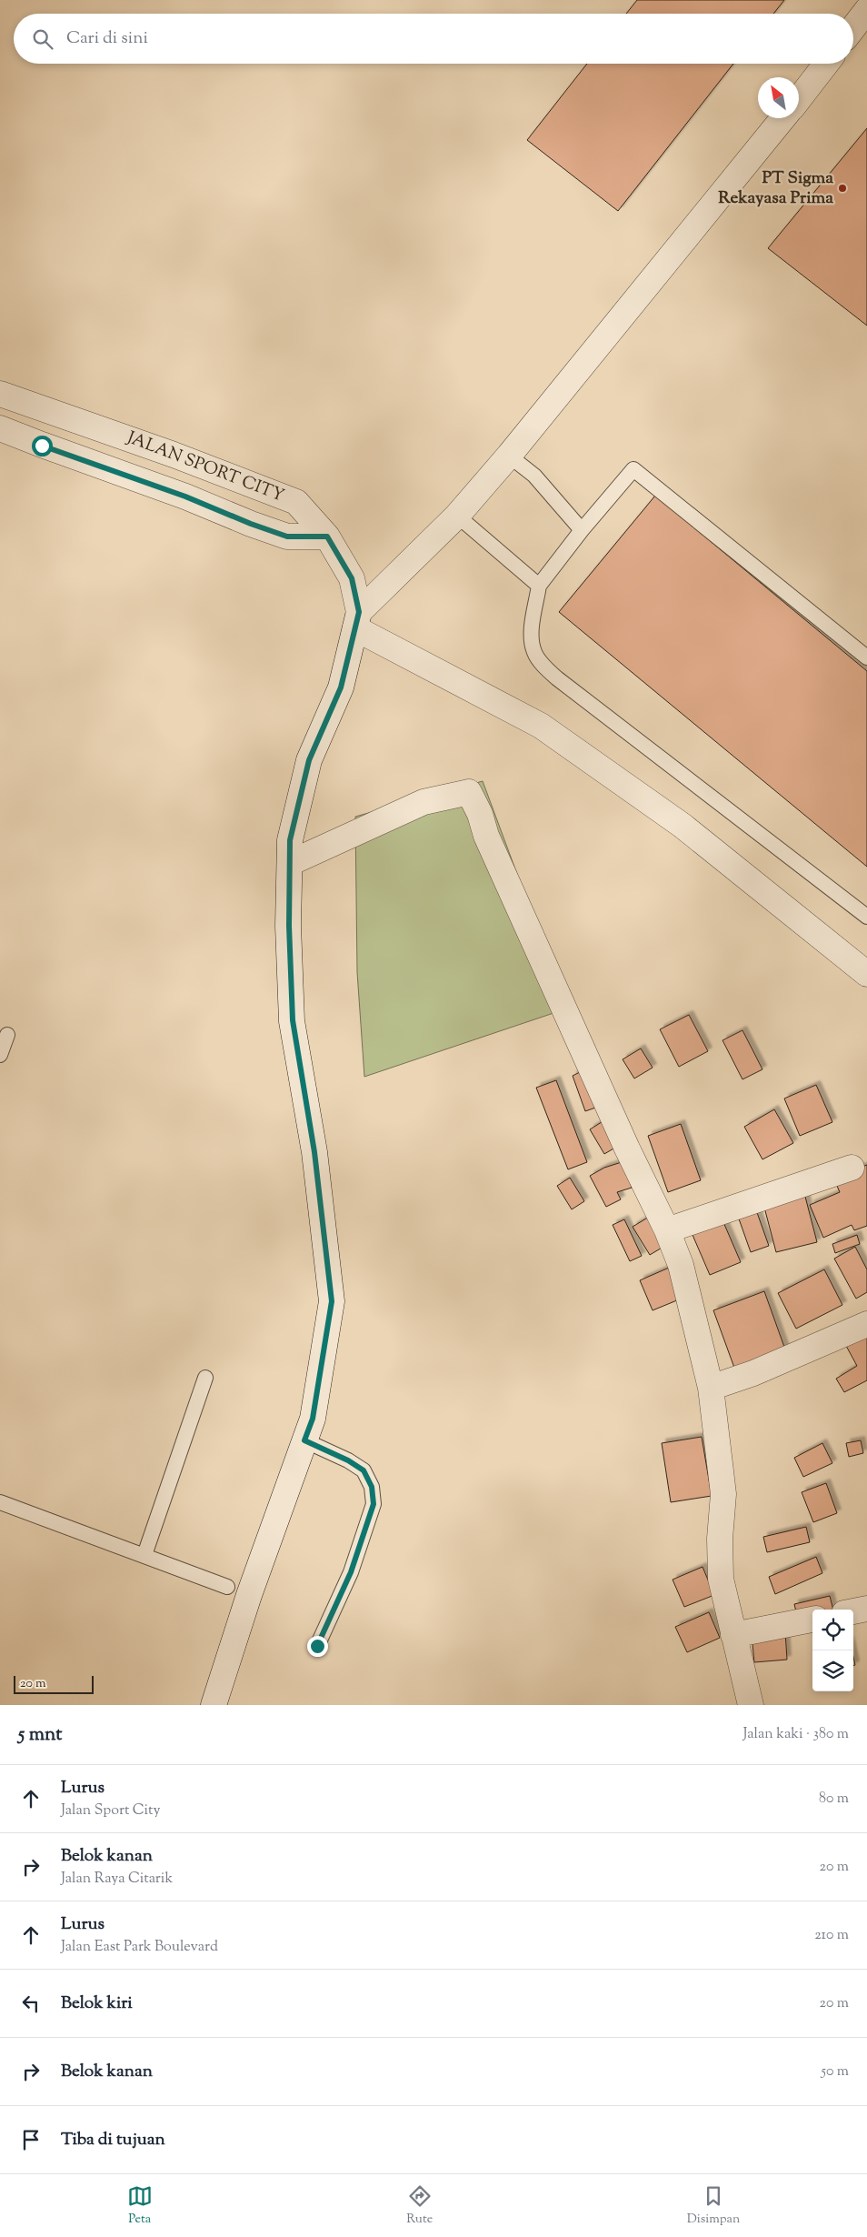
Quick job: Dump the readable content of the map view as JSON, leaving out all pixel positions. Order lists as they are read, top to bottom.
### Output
{
  "streets": {
    "street": ["JALAN SPORT CITY"]
  },
  "places": ["PT Sigma Rekayasa Prima"],
  "scale_bar": "20 m",
  "north": "top left",
  "page": {
    "search": "Cari di sini",
    "scale": "20 m",
    "heading": ["5 mnt", "Jalan kaki · 380 m"],
    "list": [
      ["Lurus", "Jalan Sport City", "80 m"],
      ["Belok kanan", "Jalan Raya Citarik", "20 m"],
      ["Lurus", "Jalan East Park Boulevard", "210 m"],
      ["Belok kiri", "20 m"],
      ["Belok kanan", "50 m"],
      "Tiba di tujuan"
    ],
    "nav": ["Peta", "Rute", "Disimpan"]
  }
}
